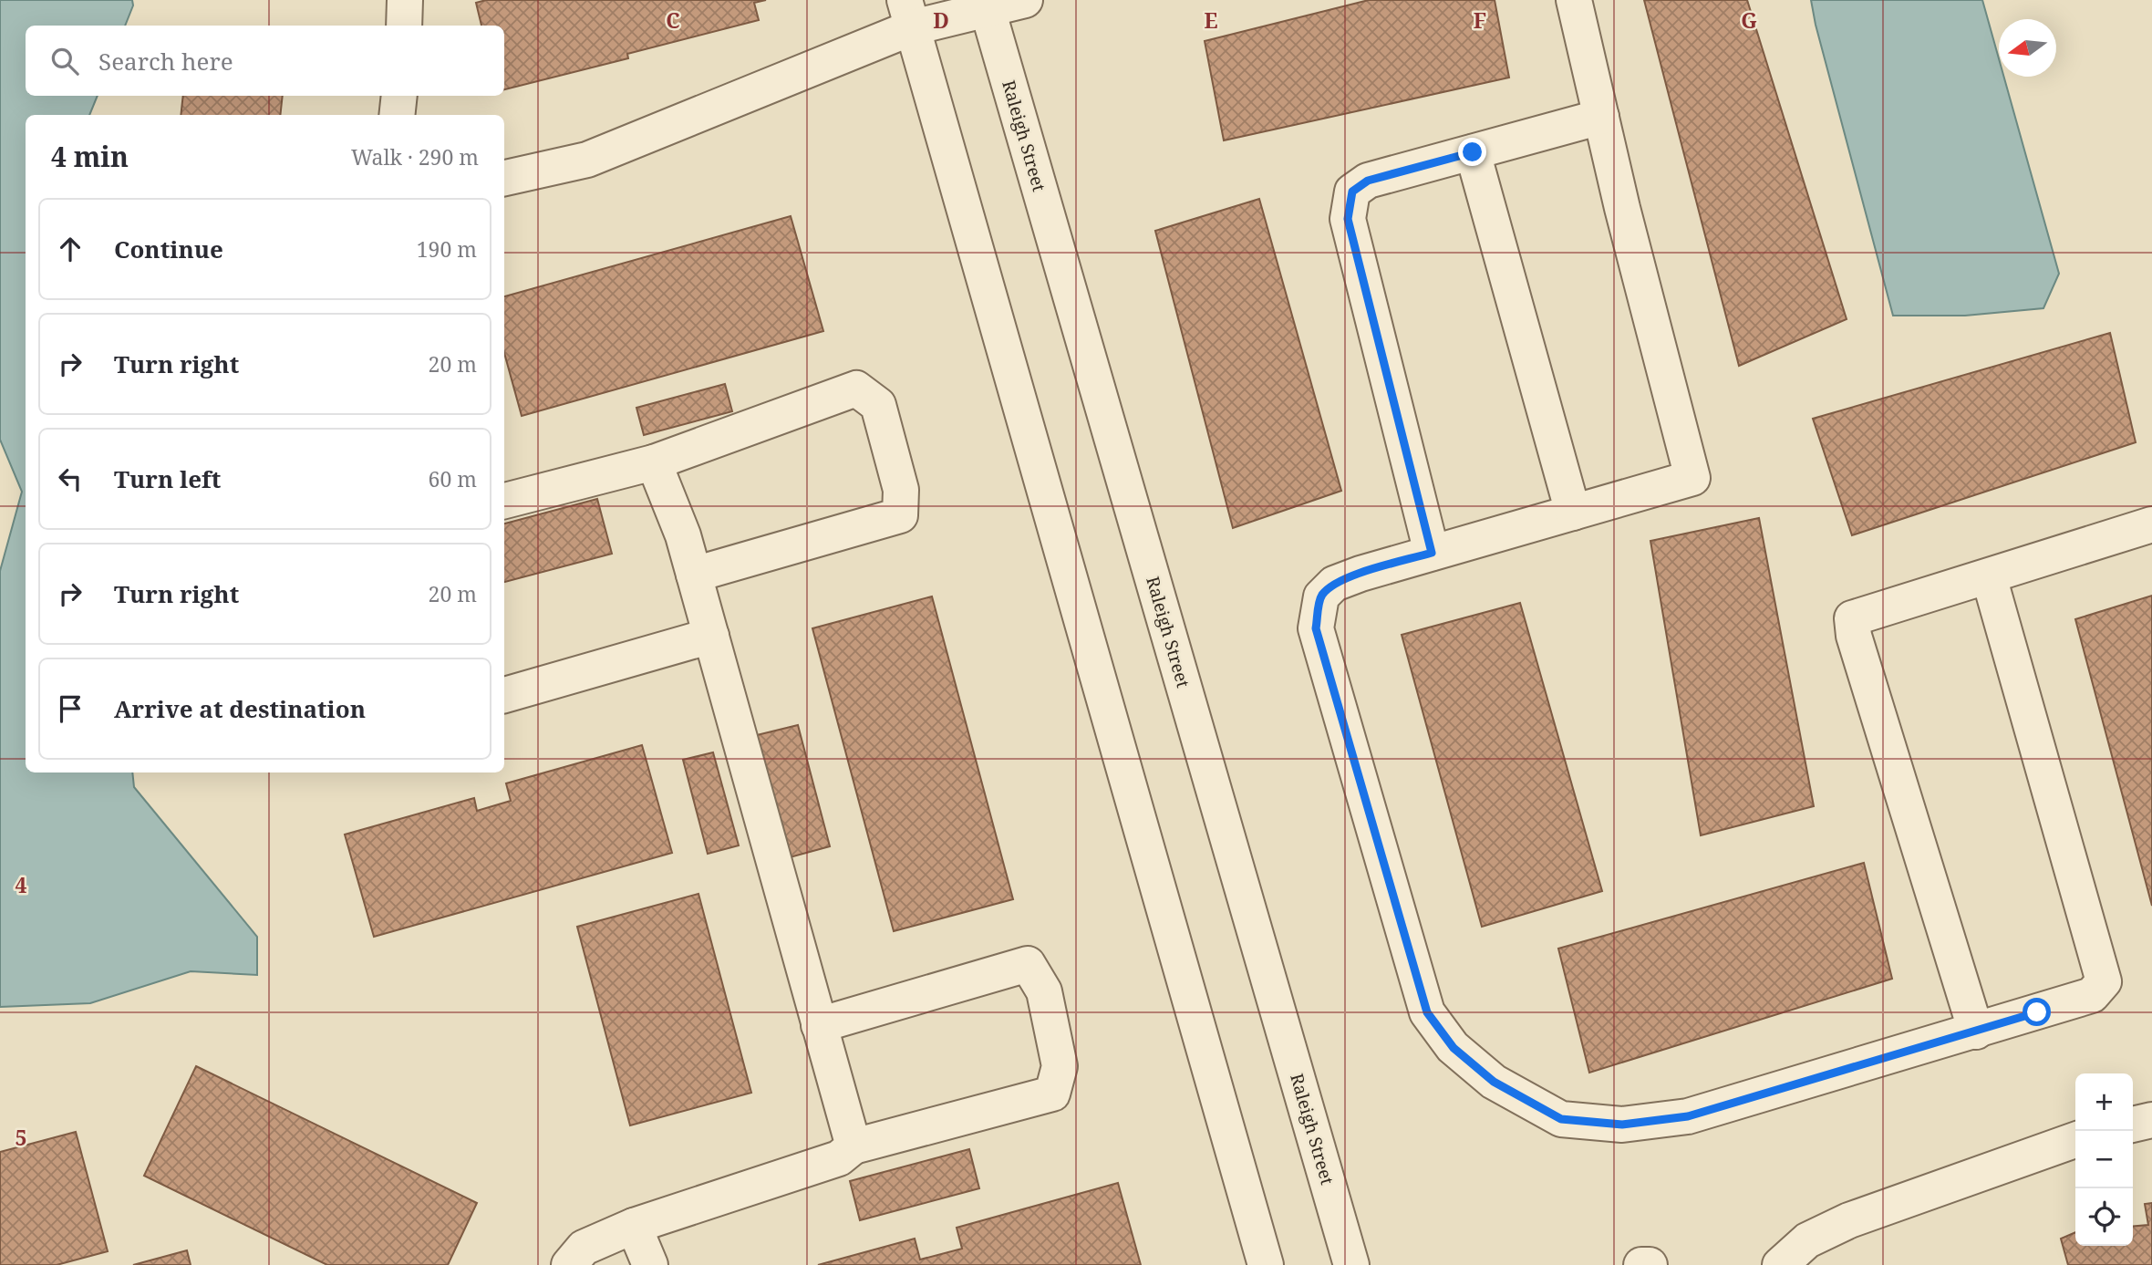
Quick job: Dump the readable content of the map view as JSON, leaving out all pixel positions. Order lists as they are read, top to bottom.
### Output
{
  "streets": {
    "street": ["Raleigh Street"]
  },
  "north": "left",
  "page": {
    "search": "Search here",
    "heading": ["4 min", "Walk · 290 m"],
    "list": [
      ["Continue", "190 m"],
      ["Turn right", "20 m"],
      ["Turn left", "60 m"],
      ["Turn right", "20 m"],
      "Arrive at destination"
    ],
    "map_buttons": ["+", "−"]
  },
  "grid": {
    "columns": [
      "C",
      "D",
      "E",
      "F",
      "G"
    ],
    "rows": ["4", "5"]
  }
}
